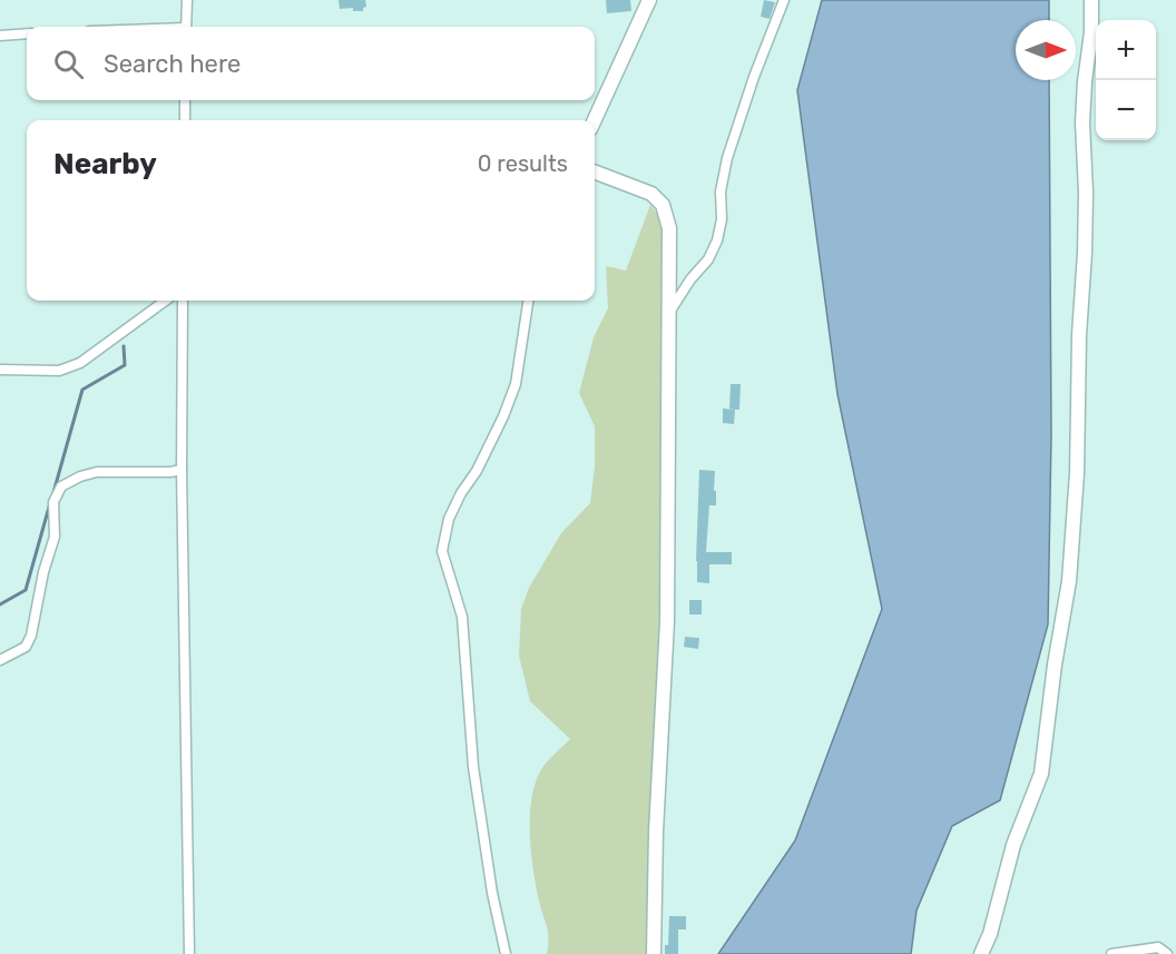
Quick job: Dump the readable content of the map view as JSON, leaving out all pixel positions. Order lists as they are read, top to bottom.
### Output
{
  "north": "right",
  "page": {
    "map_buttons": ["+", "−"],
    "search": "Search here",
    "heading": ["Nearby", "0 results"]
  }
}
